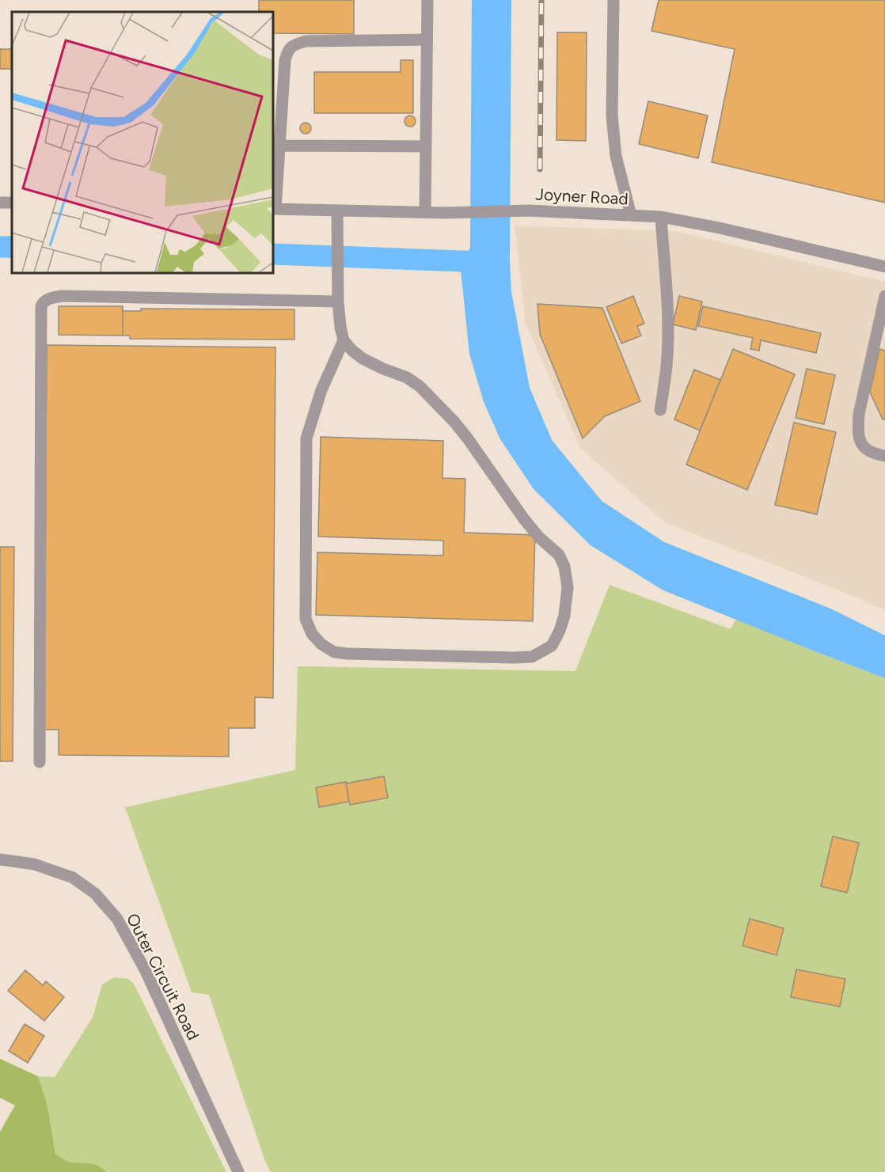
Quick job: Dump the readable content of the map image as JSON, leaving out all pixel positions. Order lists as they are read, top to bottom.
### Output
{
  "streets": {
    "street": ["Joyner Road", "Outer Circuit Road"]
  }
}
